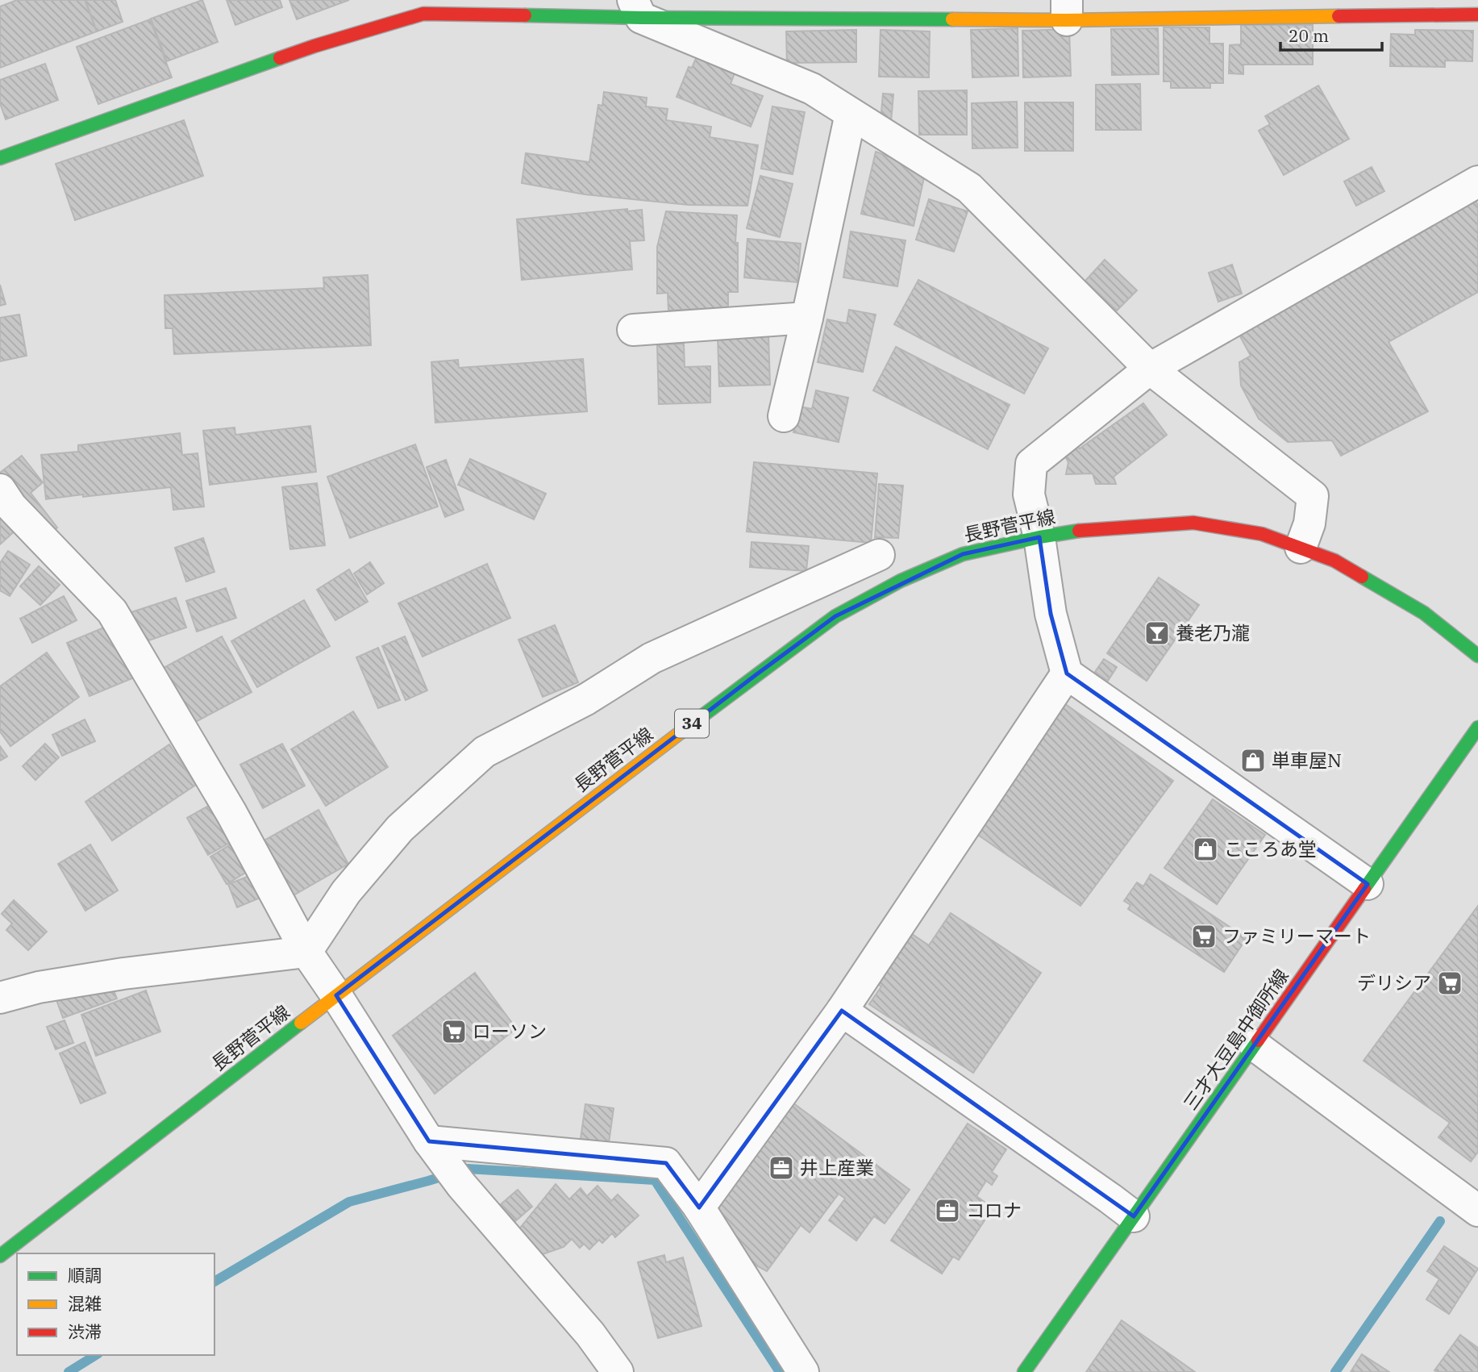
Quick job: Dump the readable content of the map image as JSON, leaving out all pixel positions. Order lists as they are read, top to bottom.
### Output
{
  "streets": {
    "main road": ["長野菅平線", "34", "三才大豆島中御所線"]
  },
  "places": {
    "bar": ["養老乃瀧"],
    "shop": ["単車屋N", "こころあ堂"],
    "supermarket": ["ファミリーマート", "デリシア", "ローソン"],
    "office": ["井上産業", "コロナ"]
  },
  "legend": ["順調", "混雑", "渋滞"],
  "scale_bar": "20 m"
}
